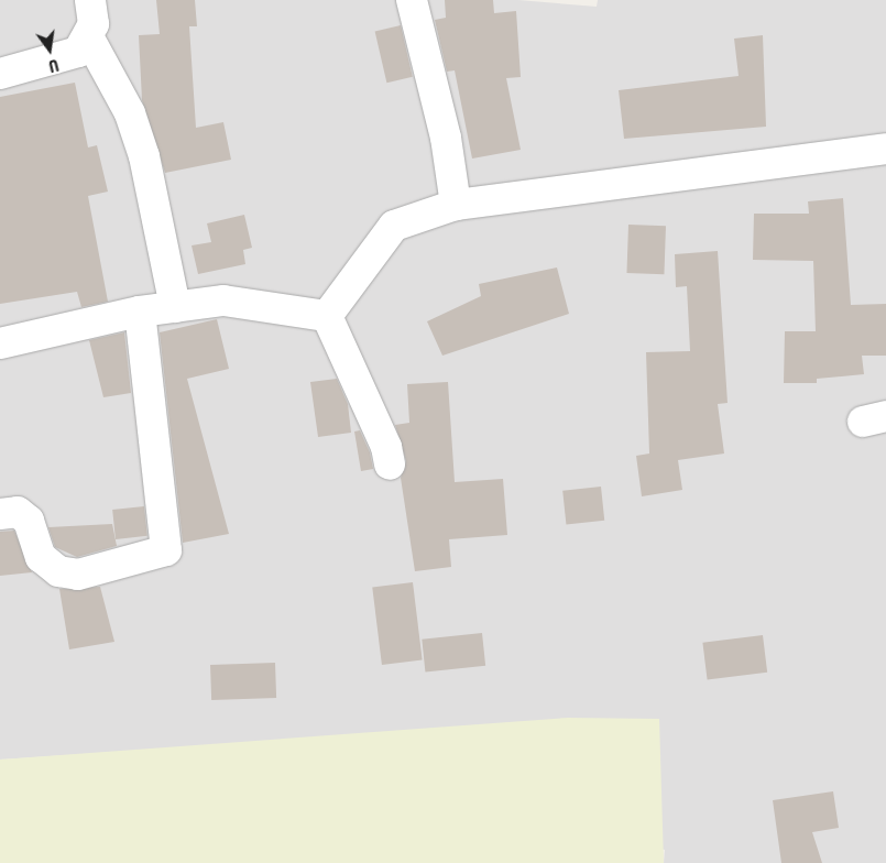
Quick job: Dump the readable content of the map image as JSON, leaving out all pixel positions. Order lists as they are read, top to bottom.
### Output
{
  "north": "bottom"
}
